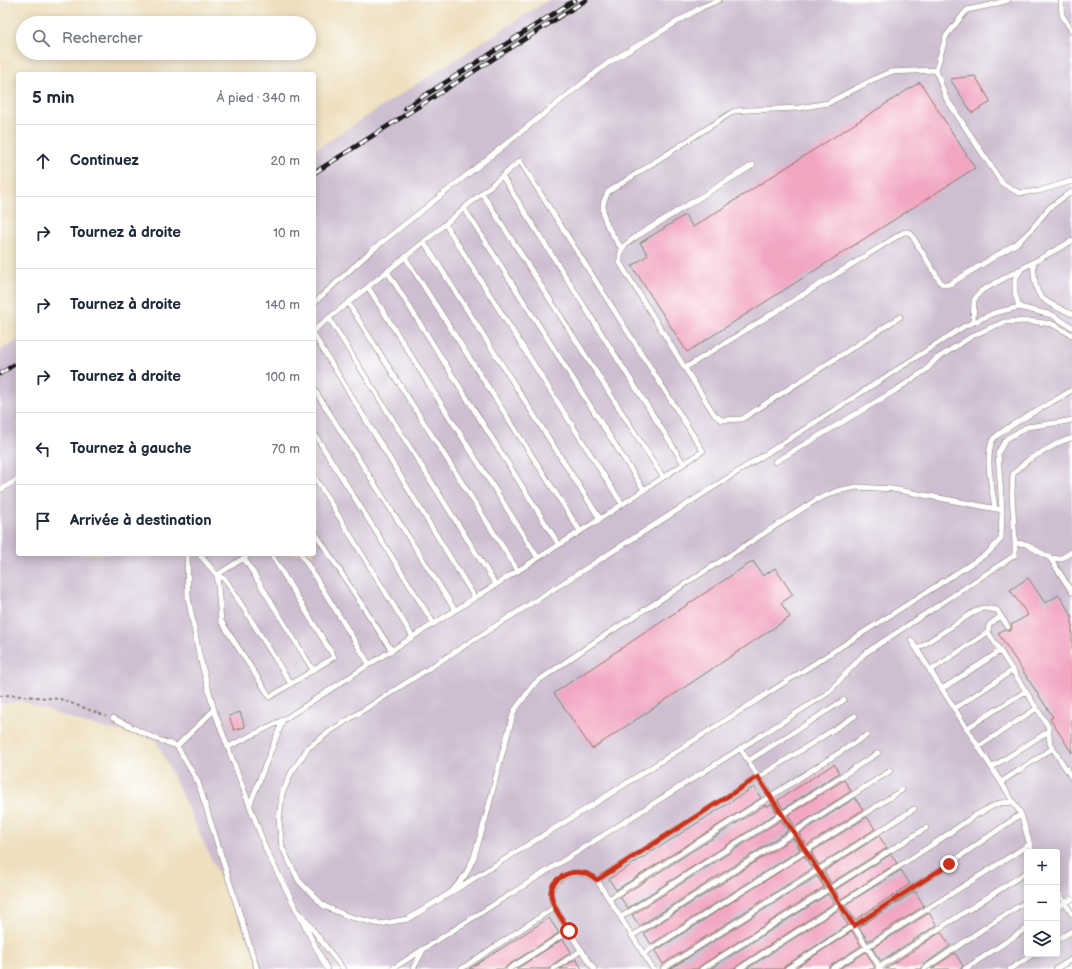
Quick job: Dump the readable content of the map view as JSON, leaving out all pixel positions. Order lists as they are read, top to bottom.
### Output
{
  "page": {
    "search": "Rechercher",
    "heading": ["5 min", "À pied · 340 m"],
    "list": [
      ["Continuez", "20 m"],
      ["Tournez à droite", "10 m"],
      ["Tournez à droite", "140 m"],
      ["Tournez à droite", "100 m"],
      ["Tournez à gauche", "70 m"],
      "Arrivée à destination"
    ],
    "map_buttons": ["+", "−"]
  }
}
